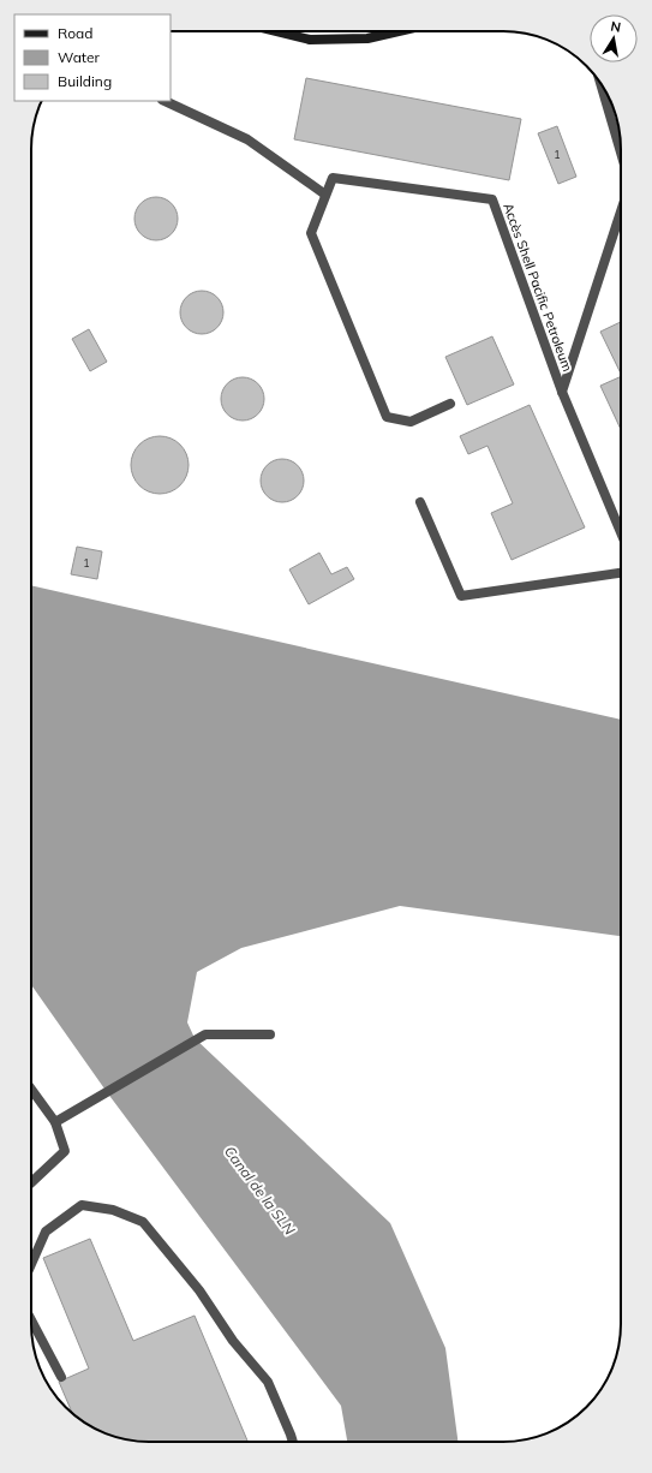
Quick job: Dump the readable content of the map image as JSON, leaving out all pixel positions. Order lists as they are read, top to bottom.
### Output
{
  "streets": {
    "lane": ["Accès Shell Pacific Petroleum"]
  },
  "water": ["Canal de la SLN"],
  "house_numbers": ["1", "1"],
  "legend": ["Road", "Water", "Building"],
  "north": "top"
}
